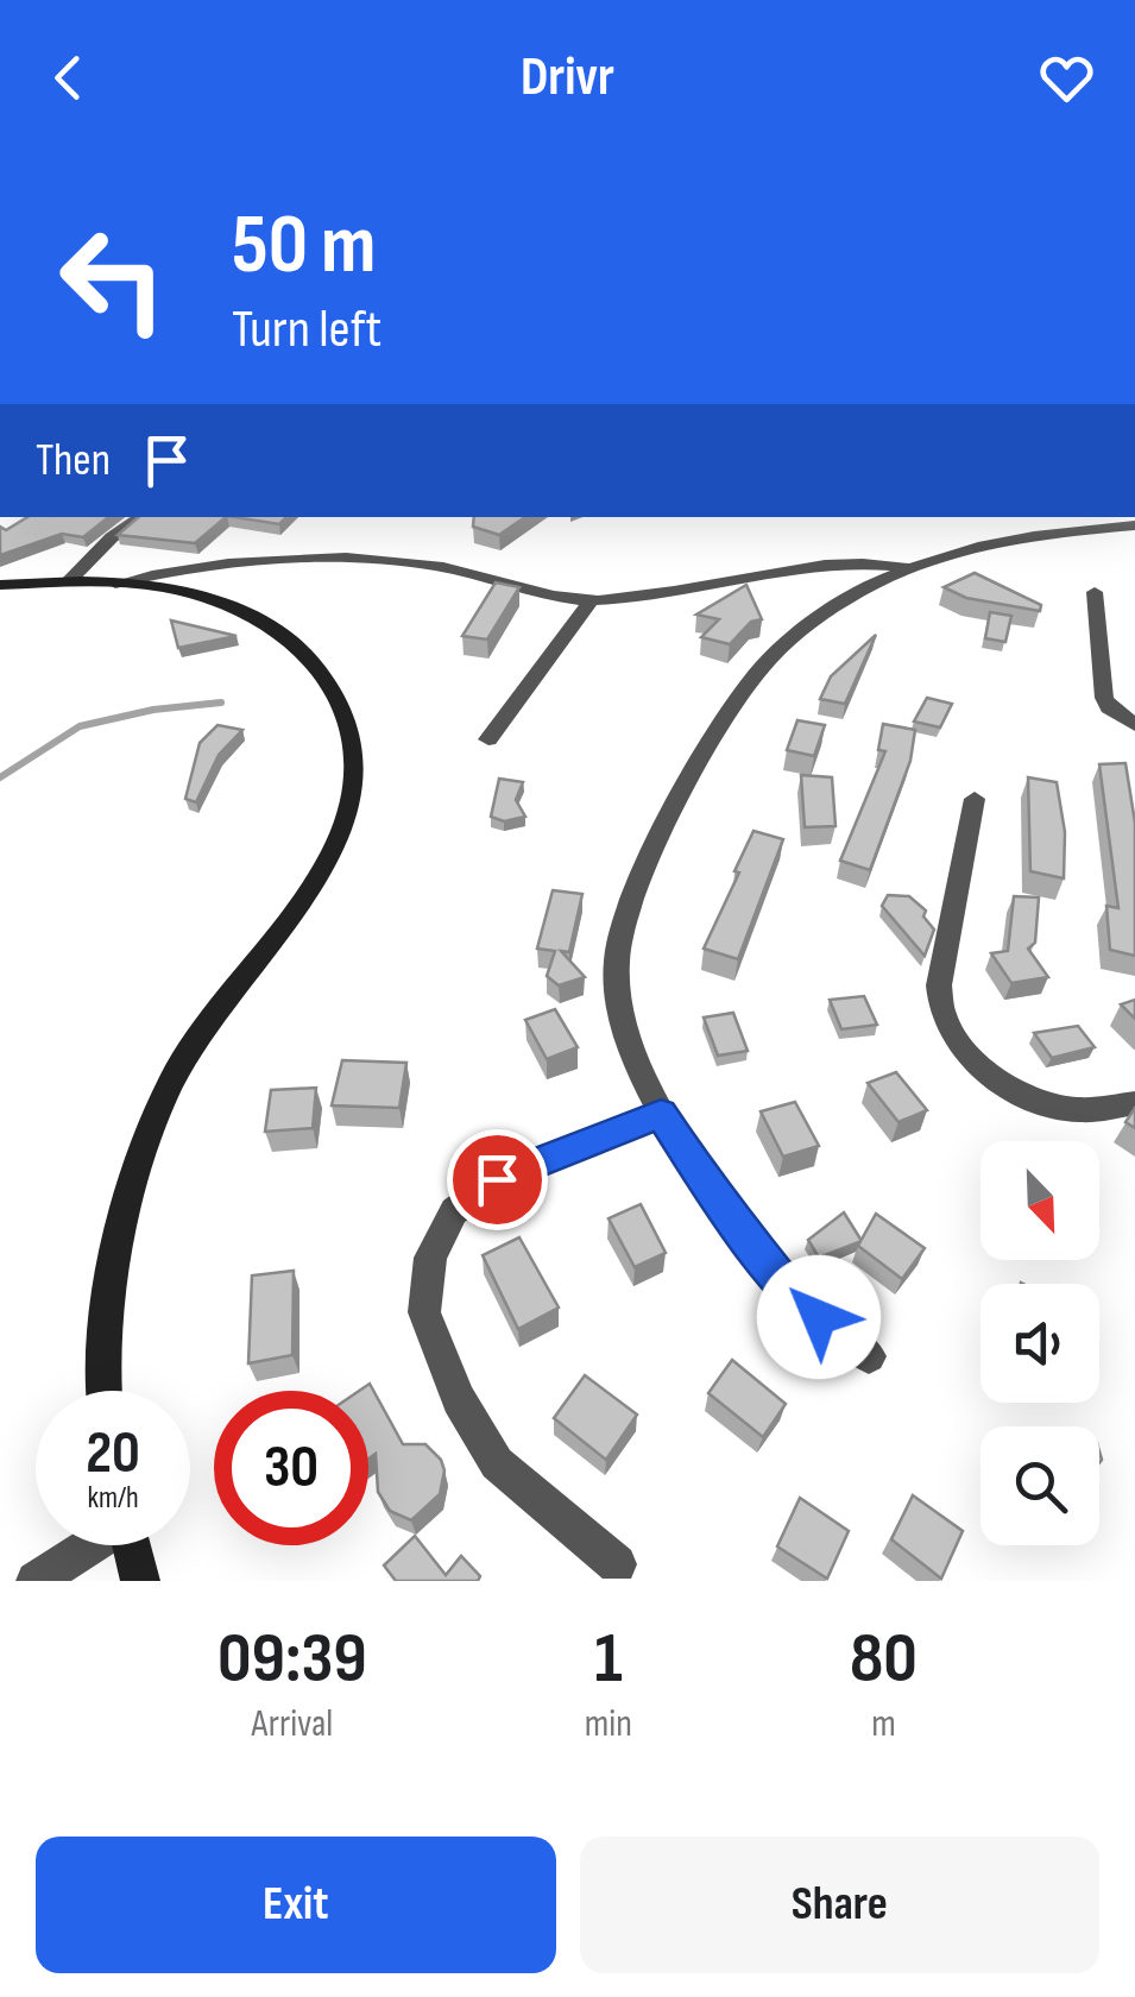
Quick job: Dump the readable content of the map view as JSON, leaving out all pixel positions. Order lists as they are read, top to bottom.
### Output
{
  "north": "bottom right",
  "page": {
    "header": "Drivr",
    "turn": ["50 m", "Turn left"],
    "then": "Then",
    "speed": "20 km/h",
    "limit": "30",
    "eta": [
      "09:39",
      "Arrival",
      "1",
      "min",
      "80",
      "m"
    ],
    "buttons": ["Exit", "Share"]
  }
}
